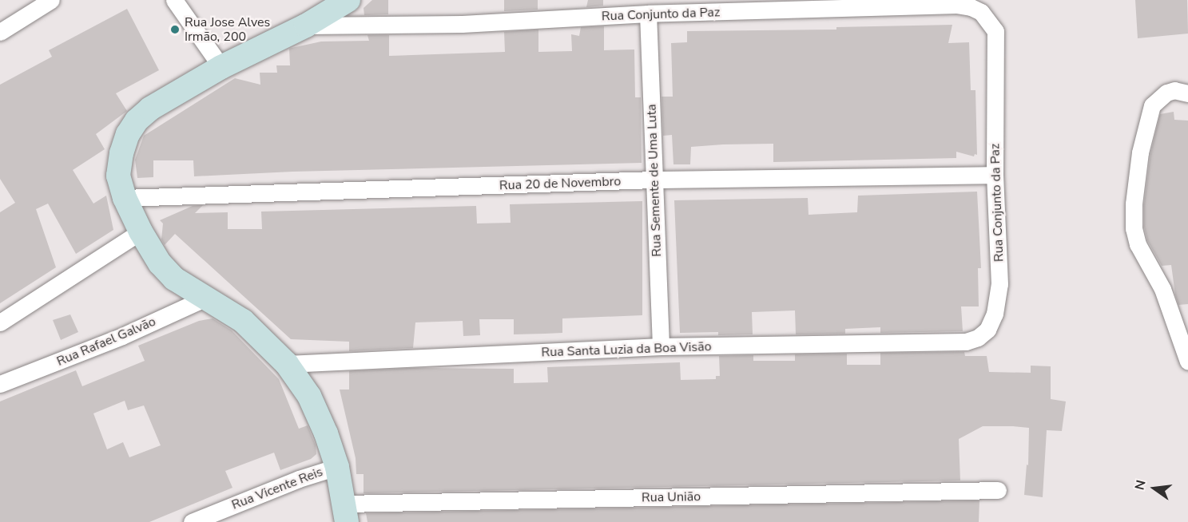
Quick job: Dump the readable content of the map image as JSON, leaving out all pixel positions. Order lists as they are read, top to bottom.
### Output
{
  "streets": {
    "street": [
      "Rua Conjunto da Paz",
      "Rua Semente de Uma Luta",
      "Rua 20 de Novembro",
      "Rua Rafael Galvão",
      "Rua Santa Luzia da Boa Visão",
      "Rua Vicente Reis",
      "Rua União"
    ]
  },
  "crossings": [
    ["Rua Conjunto da Paz", "Rua Semente de Uma Luta"],
    ["Rua Conjunto da Paz", "Rua 20 de Novembro"],
    ["Rua Conjunto da Paz", "Rua Santa Luzia da Boa Visão"],
    ["Rua Semente de Uma Luta", "Rua 20 de Novembro"],
    ["Rua Semente de Uma Luta", "Rua Santa Luzia da Boa Visão"]
  ],
  "places": ["Rua Jose Alves Irmão, 200"],
  "north": "left"
}
